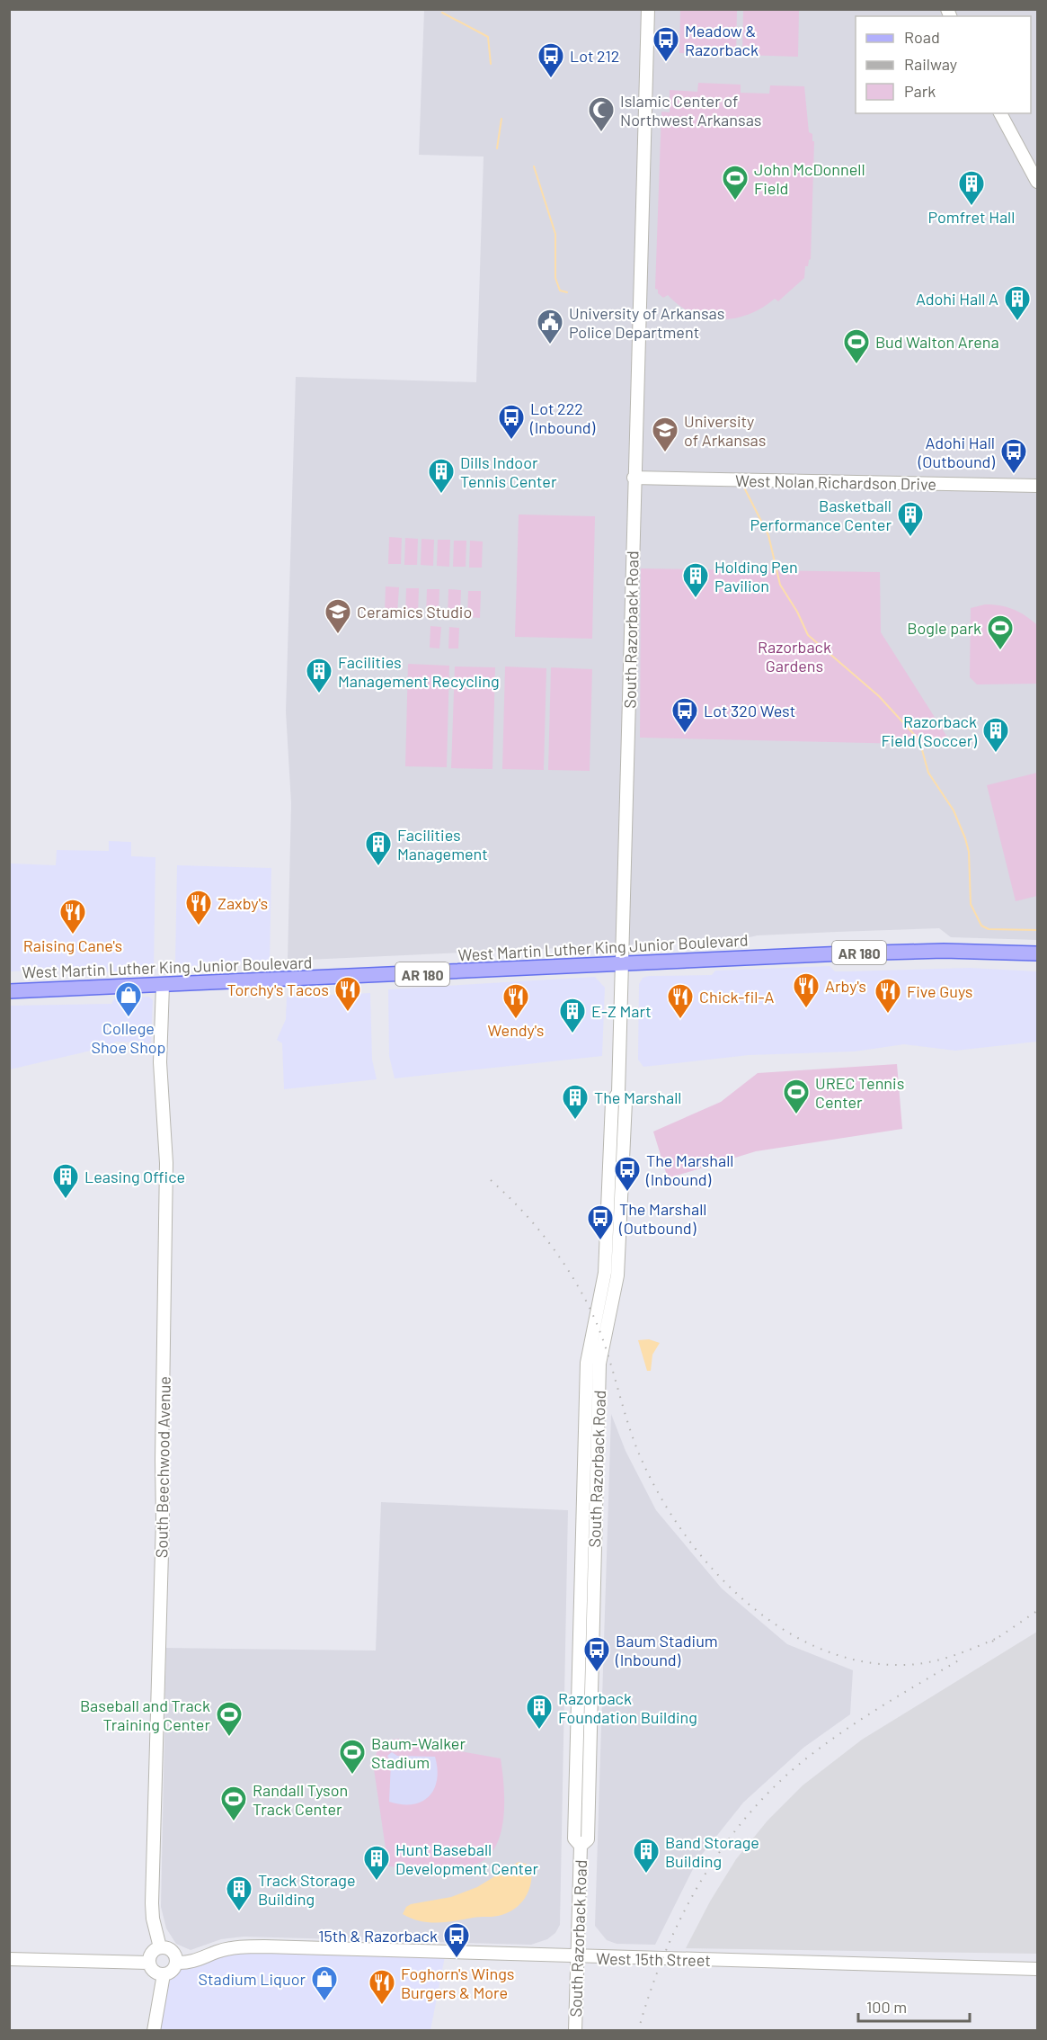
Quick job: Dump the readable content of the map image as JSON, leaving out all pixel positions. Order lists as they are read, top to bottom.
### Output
{
  "streets": {
    "main road": [
      "West Nolan Richardson Drive",
      "South Razorback Road",
      "West Martin Luther King Junior Boulevard",
      "AR 180",
      "South Beechwood Avenue",
      "West 15th Street"
    ]
  },
  "crossings": [
    ["West Nolan Richardson Drive", "South Razorback Road"],
    ["South Razorback Road", "West Martin Luther King Junior Boulevard"],
    ["South Razorback Road", "West 15th Street"],
    ["West Martin Luther King Junior Boulevard", "South Beechwood Avenue"],
    ["South Beechwood Avenue", "West 15th Street"]
  ],
  "parks": ["Razorback Gardens"],
  "places": {
    "bus stop": [
      "Meadow & Razorback",
      "Lot 212",
      "Lot 222 (Inbound)",
      "Adohi Hall (Outbound)",
      "Lot 320 West",
      "The Marshall (Inbound)",
      "The Marshall (Outbound)",
      "Baum Stadium (Inbound)",
      "15th & Razorback"
    ],
    "mosque": ["Islamic Center of Northwest Arkansas"],
    "sports": [
      "John McDonnell Field",
      "Bud Walton Arena",
      "Bogle park",
      "UREC Tennis Center",
      "Baseball and Track Training Center",
      "Baum-Walker Stadium",
      "Randall Tyson Track Center"
    ],
    "building": [
      "Pomfret Hall",
      "Adohi Hall A",
      "Dills Indoor Tennis Center",
      "Basketball Performance Center",
      "Holding Pen Pavilion",
      "Facilities Management Recycling",
      "Razorback Field (Soccer)",
      "Facilities Management",
      "E-Z Mart",
      "The Marshall",
      "Leasing Office",
      "Razorback Foundation Building",
      "Band Storage Building",
      "Hunt Baseball Development Center",
      "Track Storage Building"
    ],
    "public building": ["University of Arkansas Police Department"],
    "school or university": ["University of Arkansas", "Ceramics Studio"],
    "restaurant": [
      "Zaxby's",
      "Raising Cane's",
      "Arby's",
      "Torchy's Tacos",
      "Five Guys",
      "Wendy's",
      "Chick-fil-A",
      "Foghorn's Wings Burgers & More"
    ],
    "shop": ["College Shoe Shop", "Stadium Liquor"]
  },
  "legend": ["Road", "Railway", "Park"],
  "scale_bar": "100 m"
}
